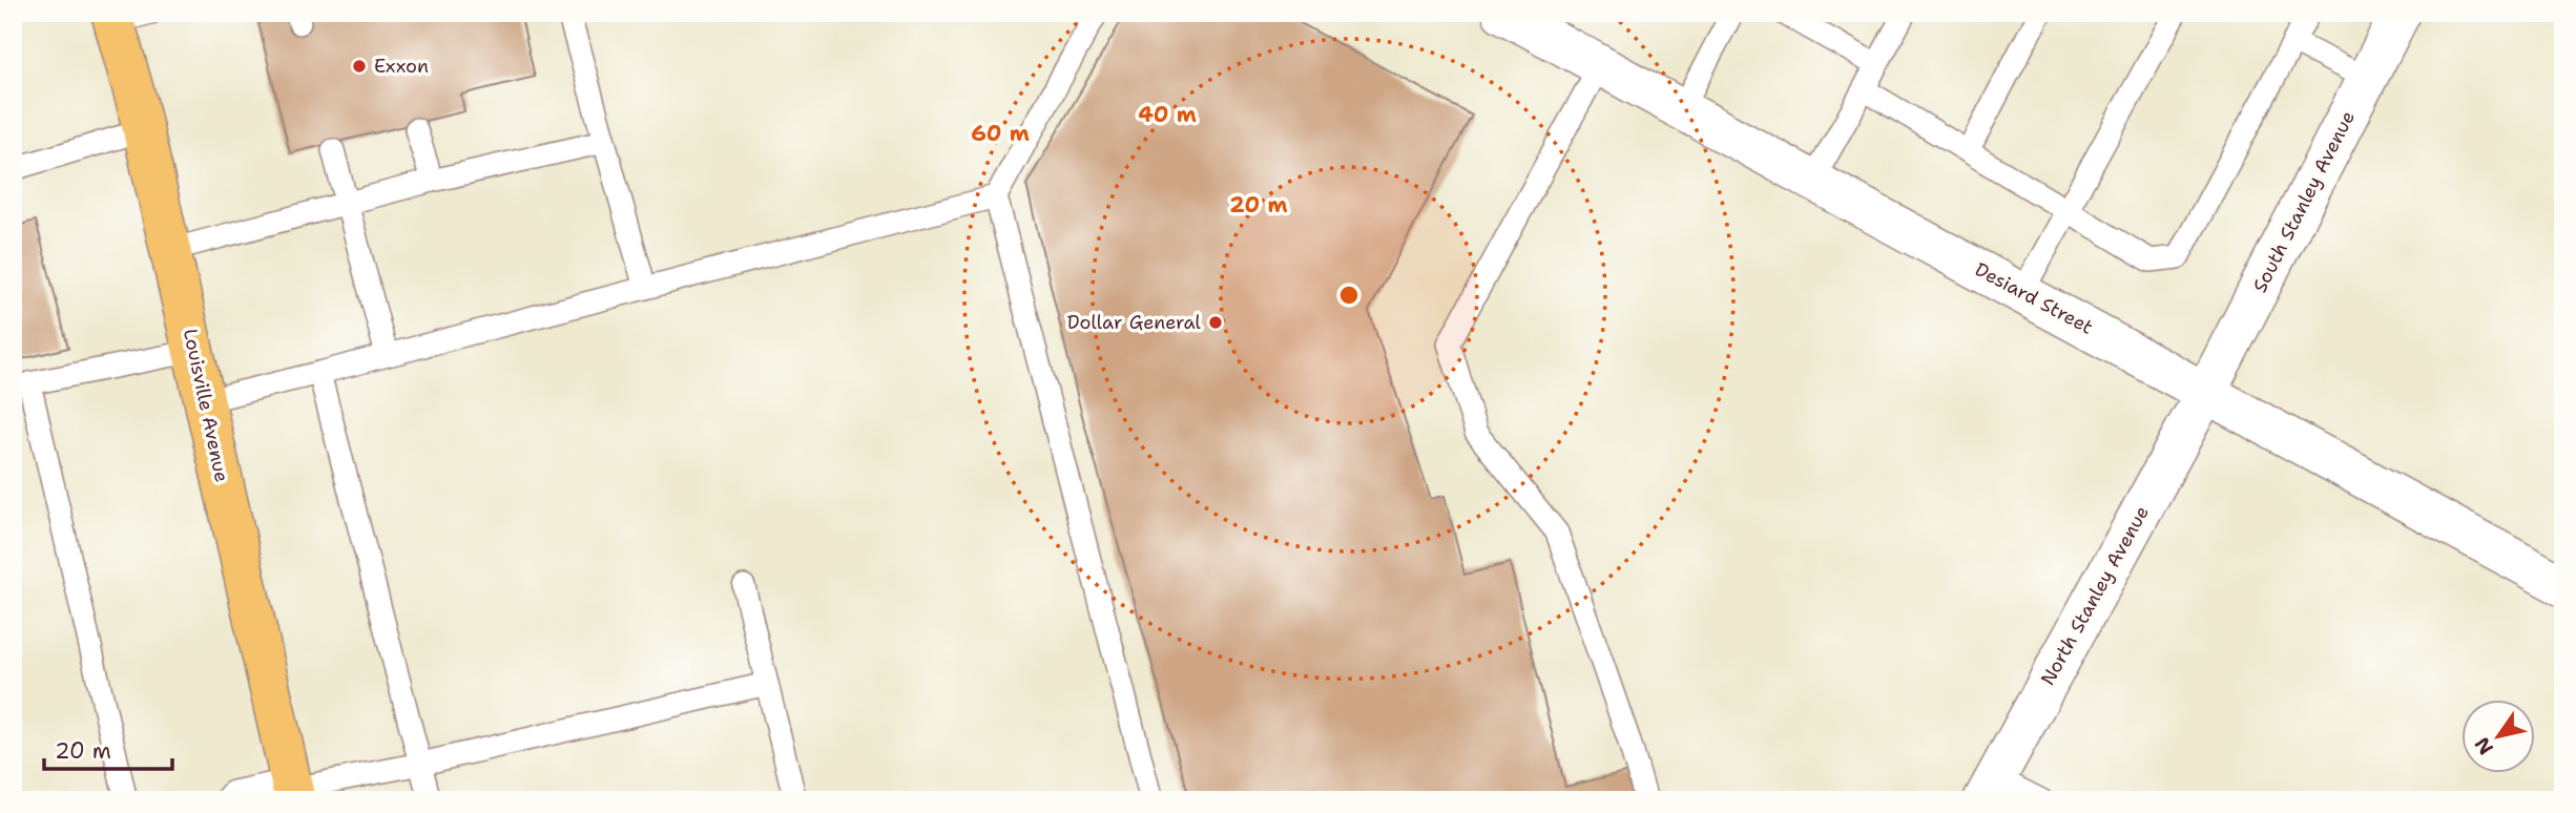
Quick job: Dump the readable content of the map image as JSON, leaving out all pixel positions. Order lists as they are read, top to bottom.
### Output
{
  "streets": {
    "main road": ["Louisville Avenue"],
    "street": ["South Stanley Avenue", "Desiard Street", "North Stanley Avenue"]
  },
  "crossings": [
    ["South Stanley Avenue", "Desiard Street"],
    ["South Stanley Avenue", "North Stanley Avenue"],
    ["Desiard Street", "North Stanley Avenue"]
  ],
  "places": ["Exxon", "Dollar General"],
  "scale_bar": "20 m",
  "north": "bottom left",
  "rings": ["40 m", "60 m", "20 m"]
}
